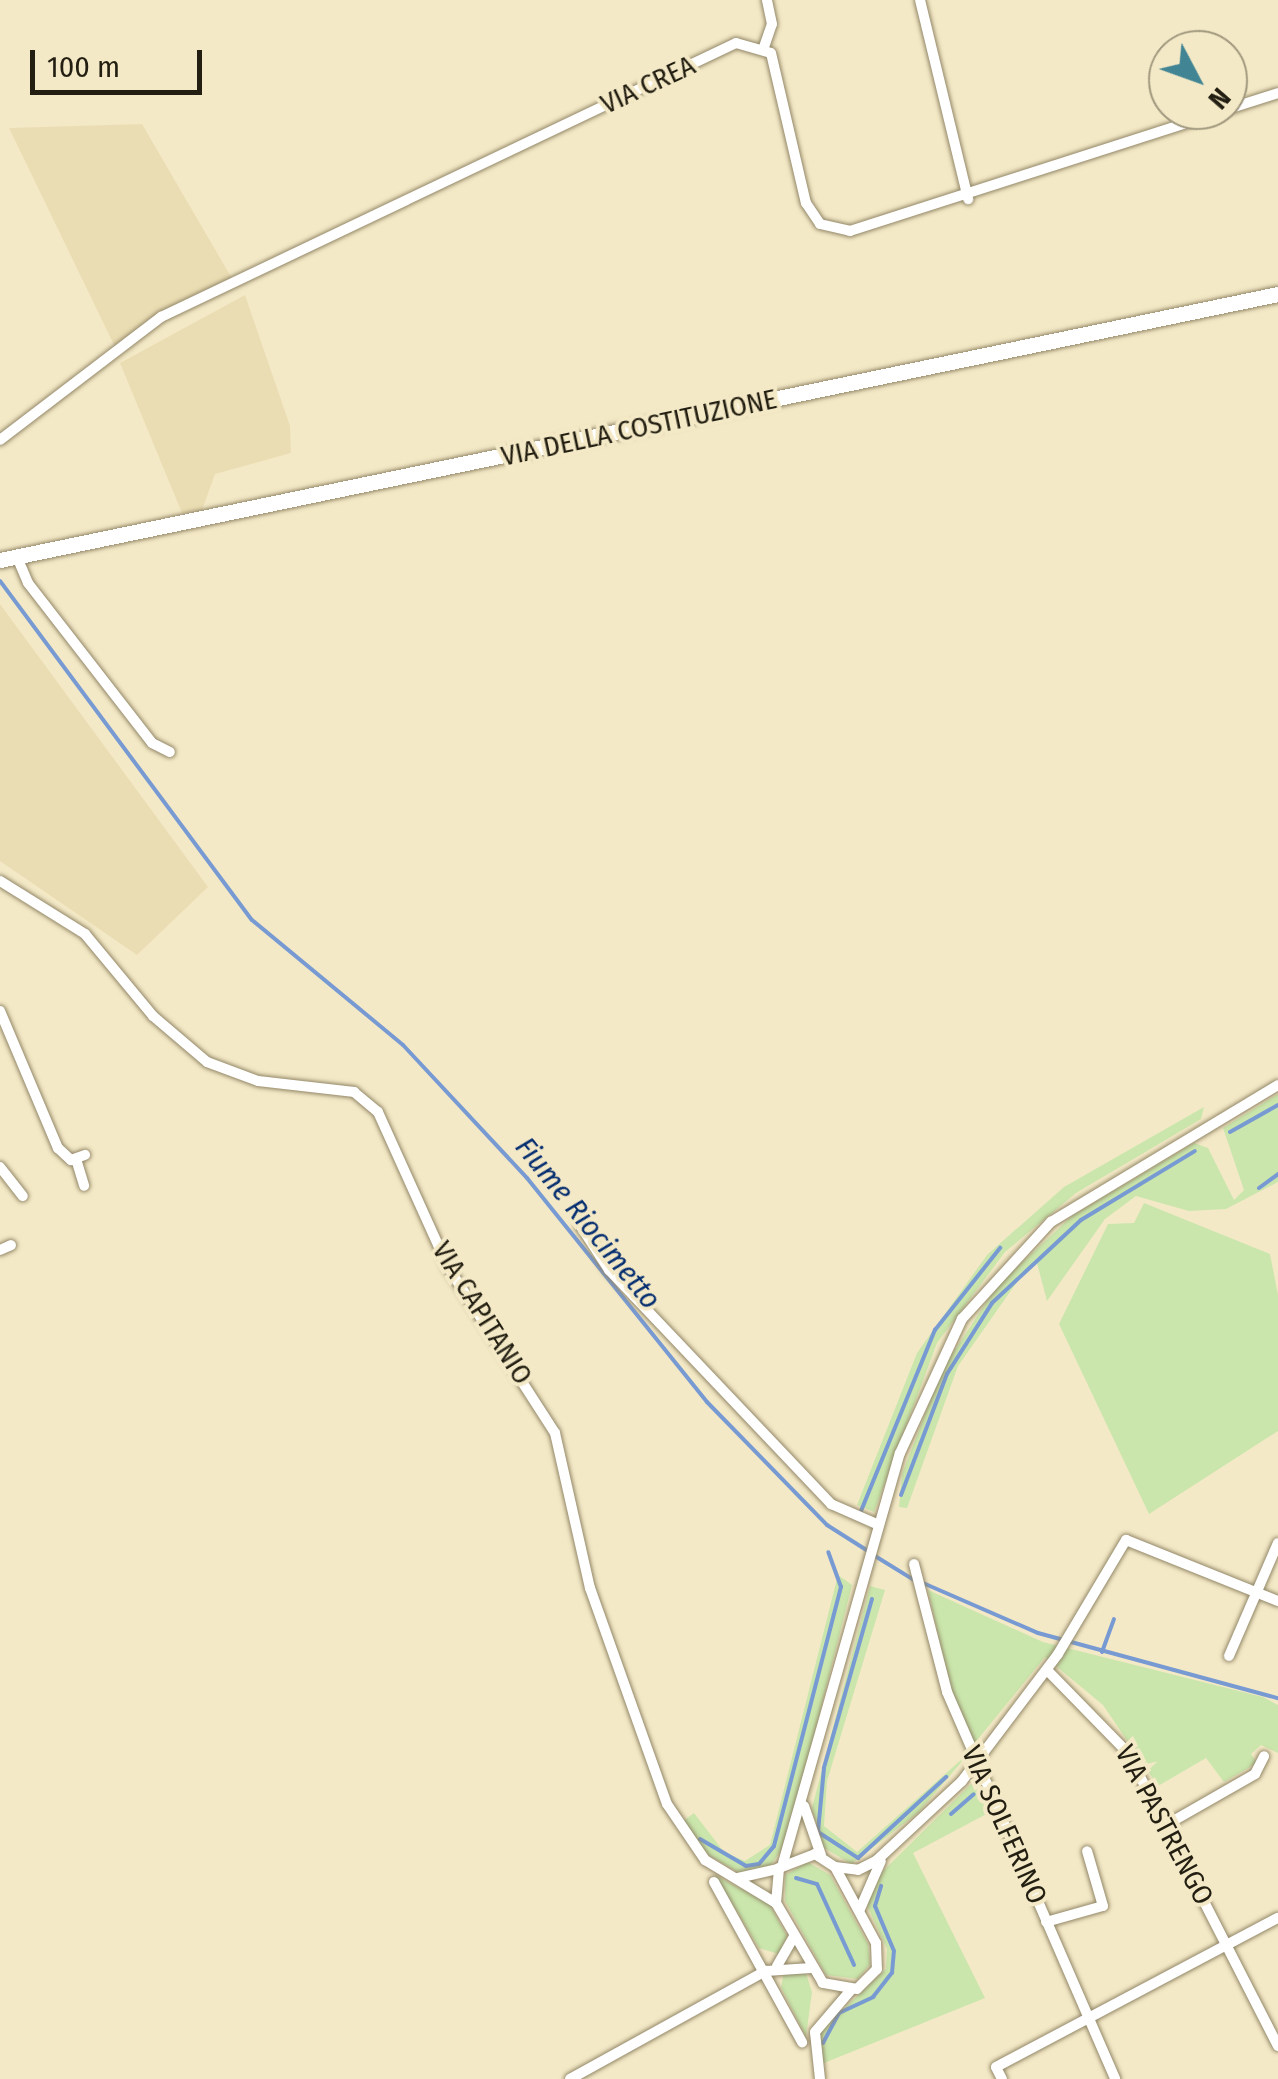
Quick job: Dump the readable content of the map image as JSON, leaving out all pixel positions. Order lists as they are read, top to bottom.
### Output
{
  "streets": {
    "main road": ["VIA DELLA COSTITUZIONE"],
    "street": [
      "VIA CREA",
      "VIA CAPITANIO",
      "VIA SOLFERINO",
      "VIA PASTRENGO"
    ]
  },
  "water": ["Fiume Riocimetto"],
  "scale_bar": "100 m",
  "north": "bottom right"
}
